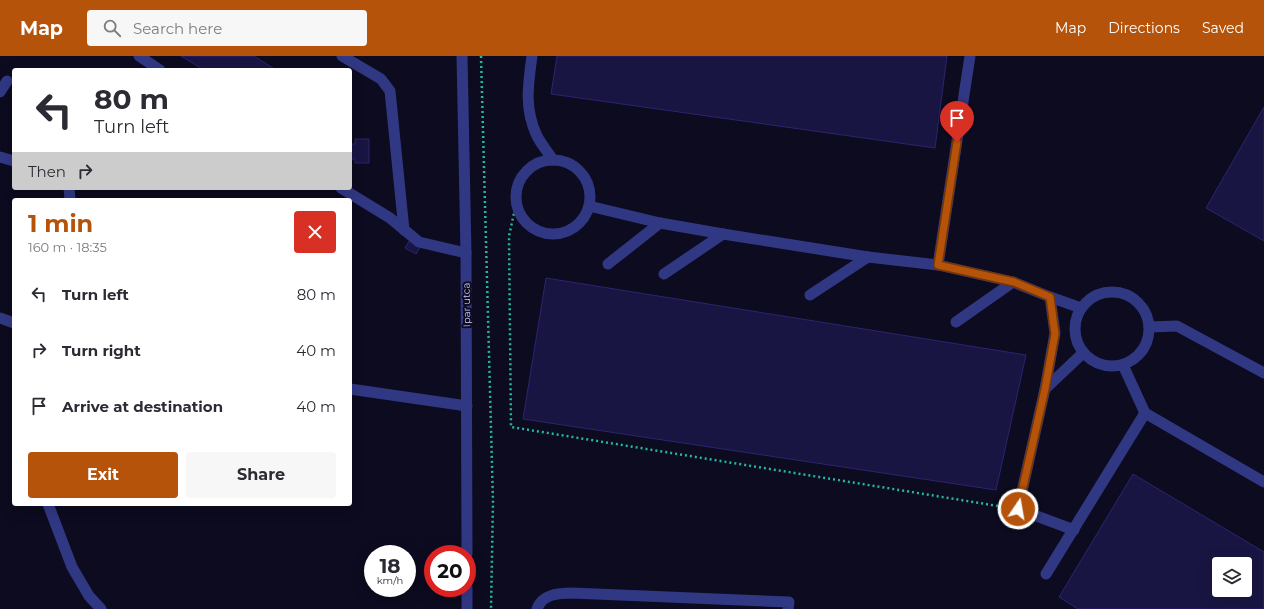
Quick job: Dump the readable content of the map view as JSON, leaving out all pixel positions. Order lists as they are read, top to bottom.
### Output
{
  "streets": {
    "street": ["Ipar utca"]
  },
  "page": {
    "header": "Map",
    "search": "Search here",
    "nav": ["Map", "Directions", "Saved"],
    "turn": ["80 m", "Turn left"],
    "then": "Then",
    "heading": ["1 min", "160 m · 18:35"],
    "list": [
      {
        "name": "Turn left",
        "value": "80 m"
      },
      {
        "name": "Turn right",
        "value": "40 m"
      },
      {
        "name": "Arrive at destination",
        "value": "40 m"
      }
    ],
    "buttons": ["Exit", "Share"],
    "speed": "18 km/h",
    "limit": "20"
  }
}
